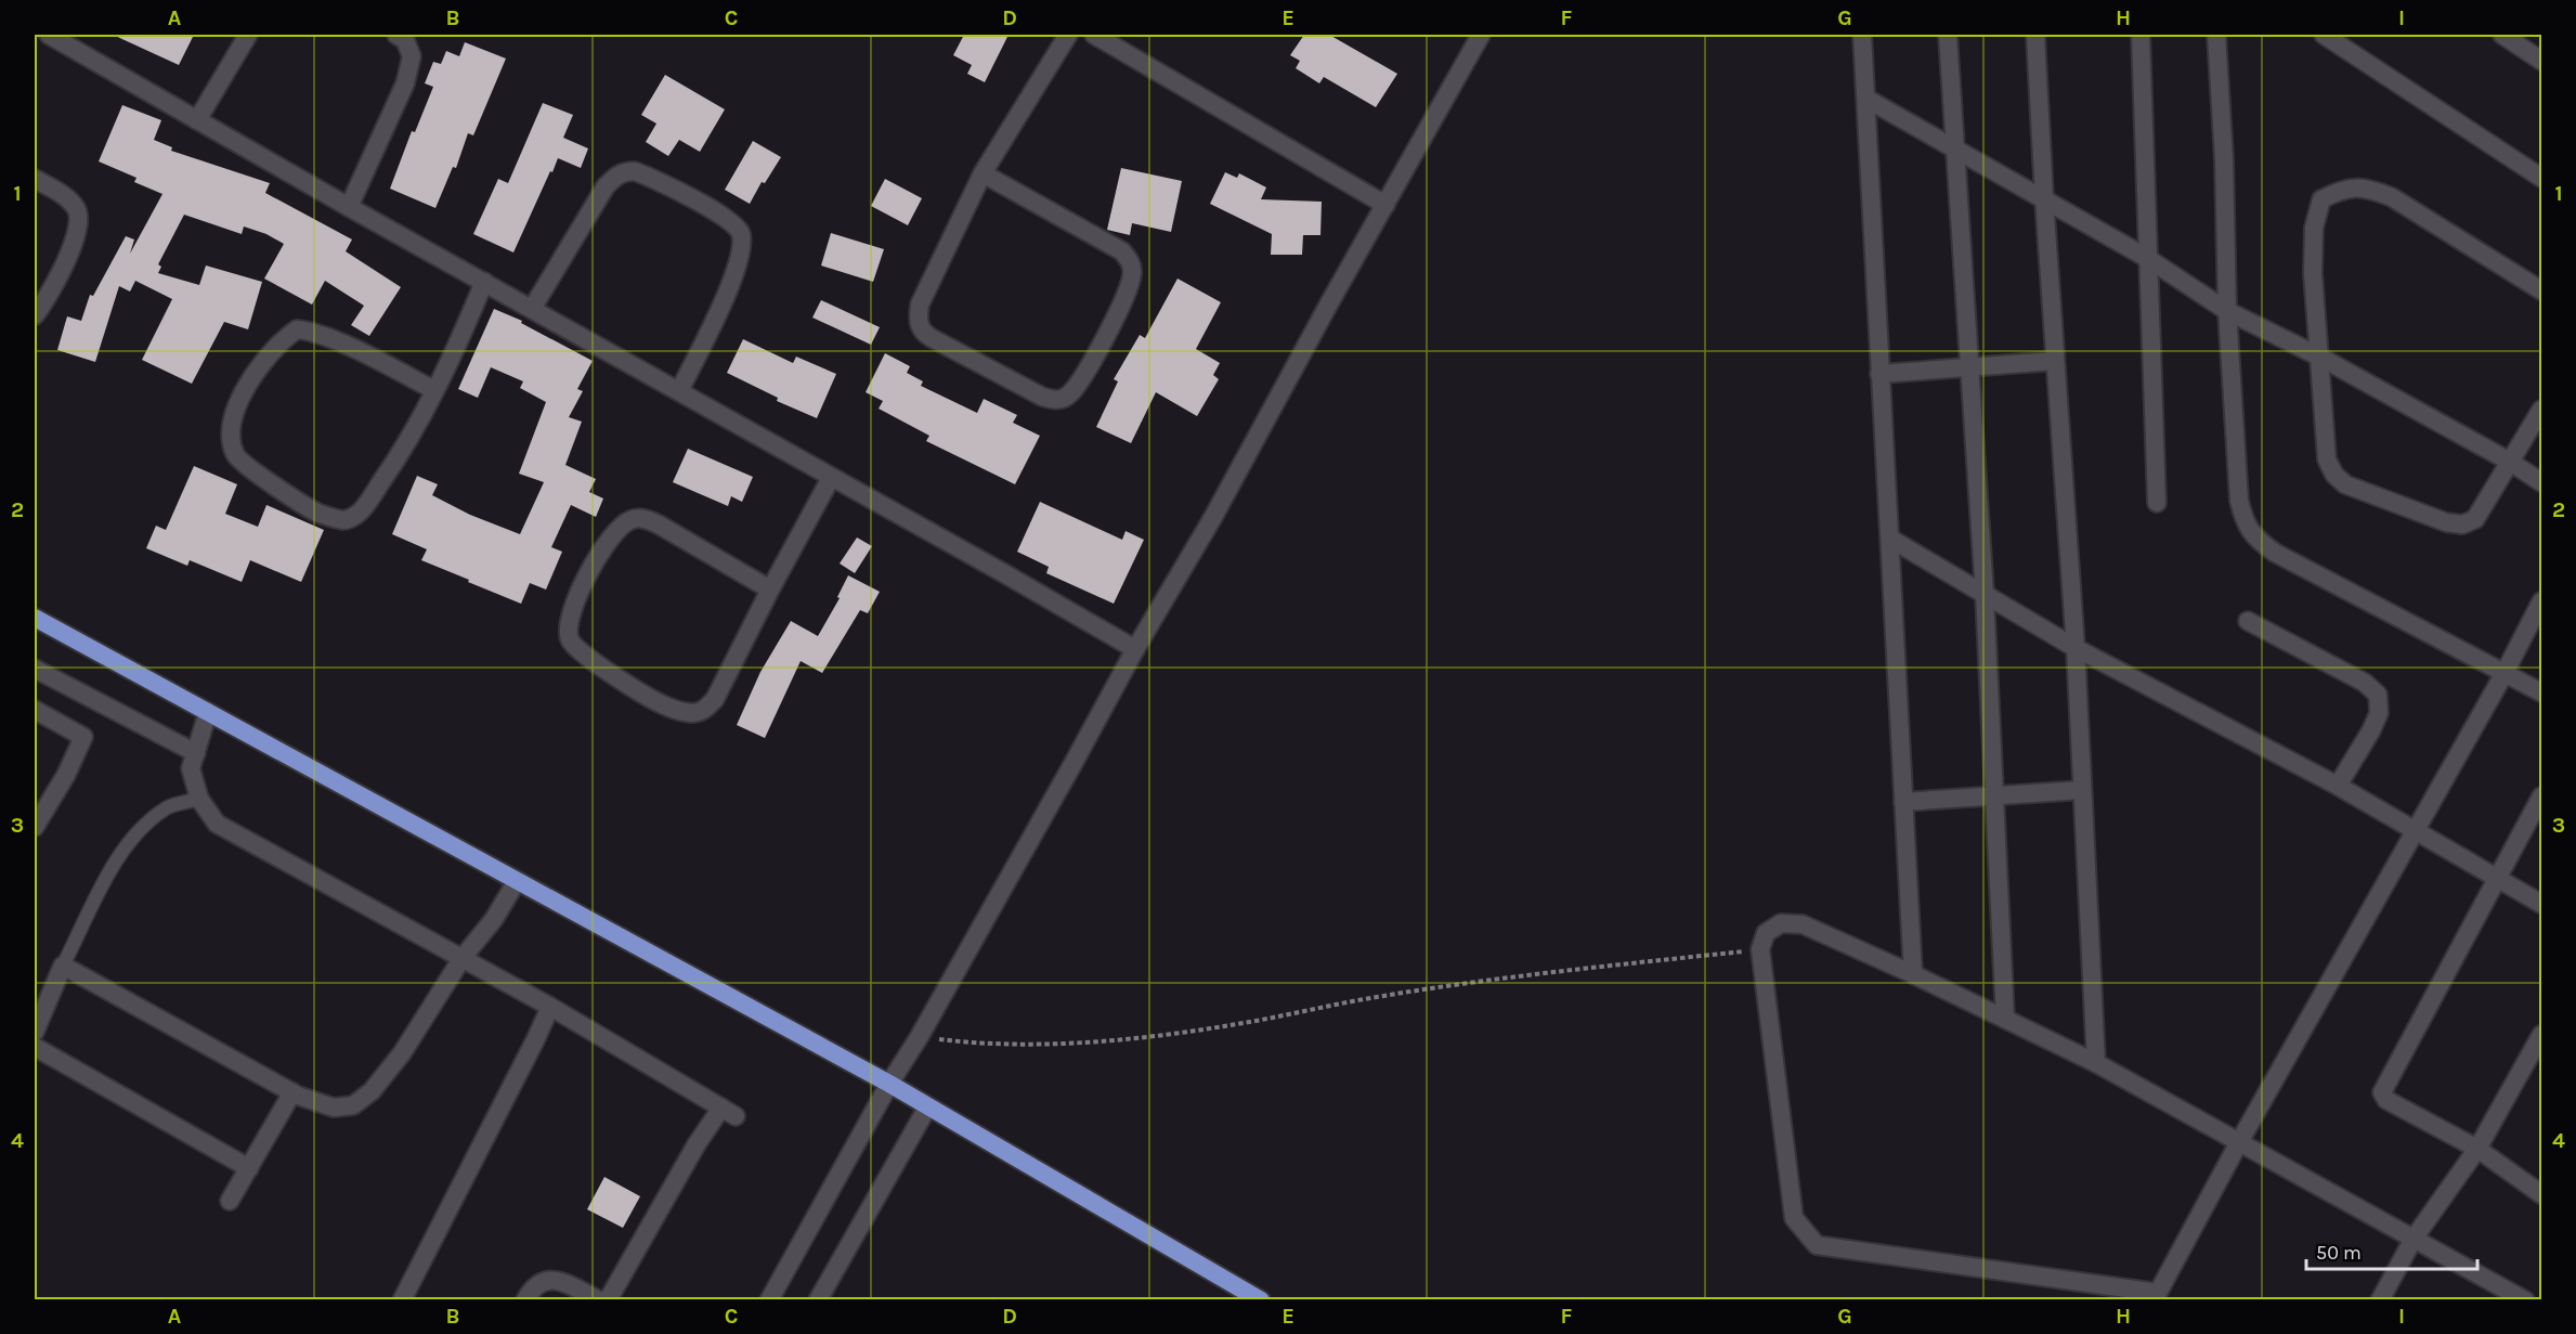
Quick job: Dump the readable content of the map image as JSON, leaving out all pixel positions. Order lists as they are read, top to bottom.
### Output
{
  "scale_bar": "50 m",
  "grid": {
    "columns": [
      "A",
      "B",
      "C",
      "D",
      "E",
      "F",
      "G",
      "H",
      "I"
    ],
    "rows": [
      "1",
      "2",
      "3",
      "4"
    ]
  }
}
